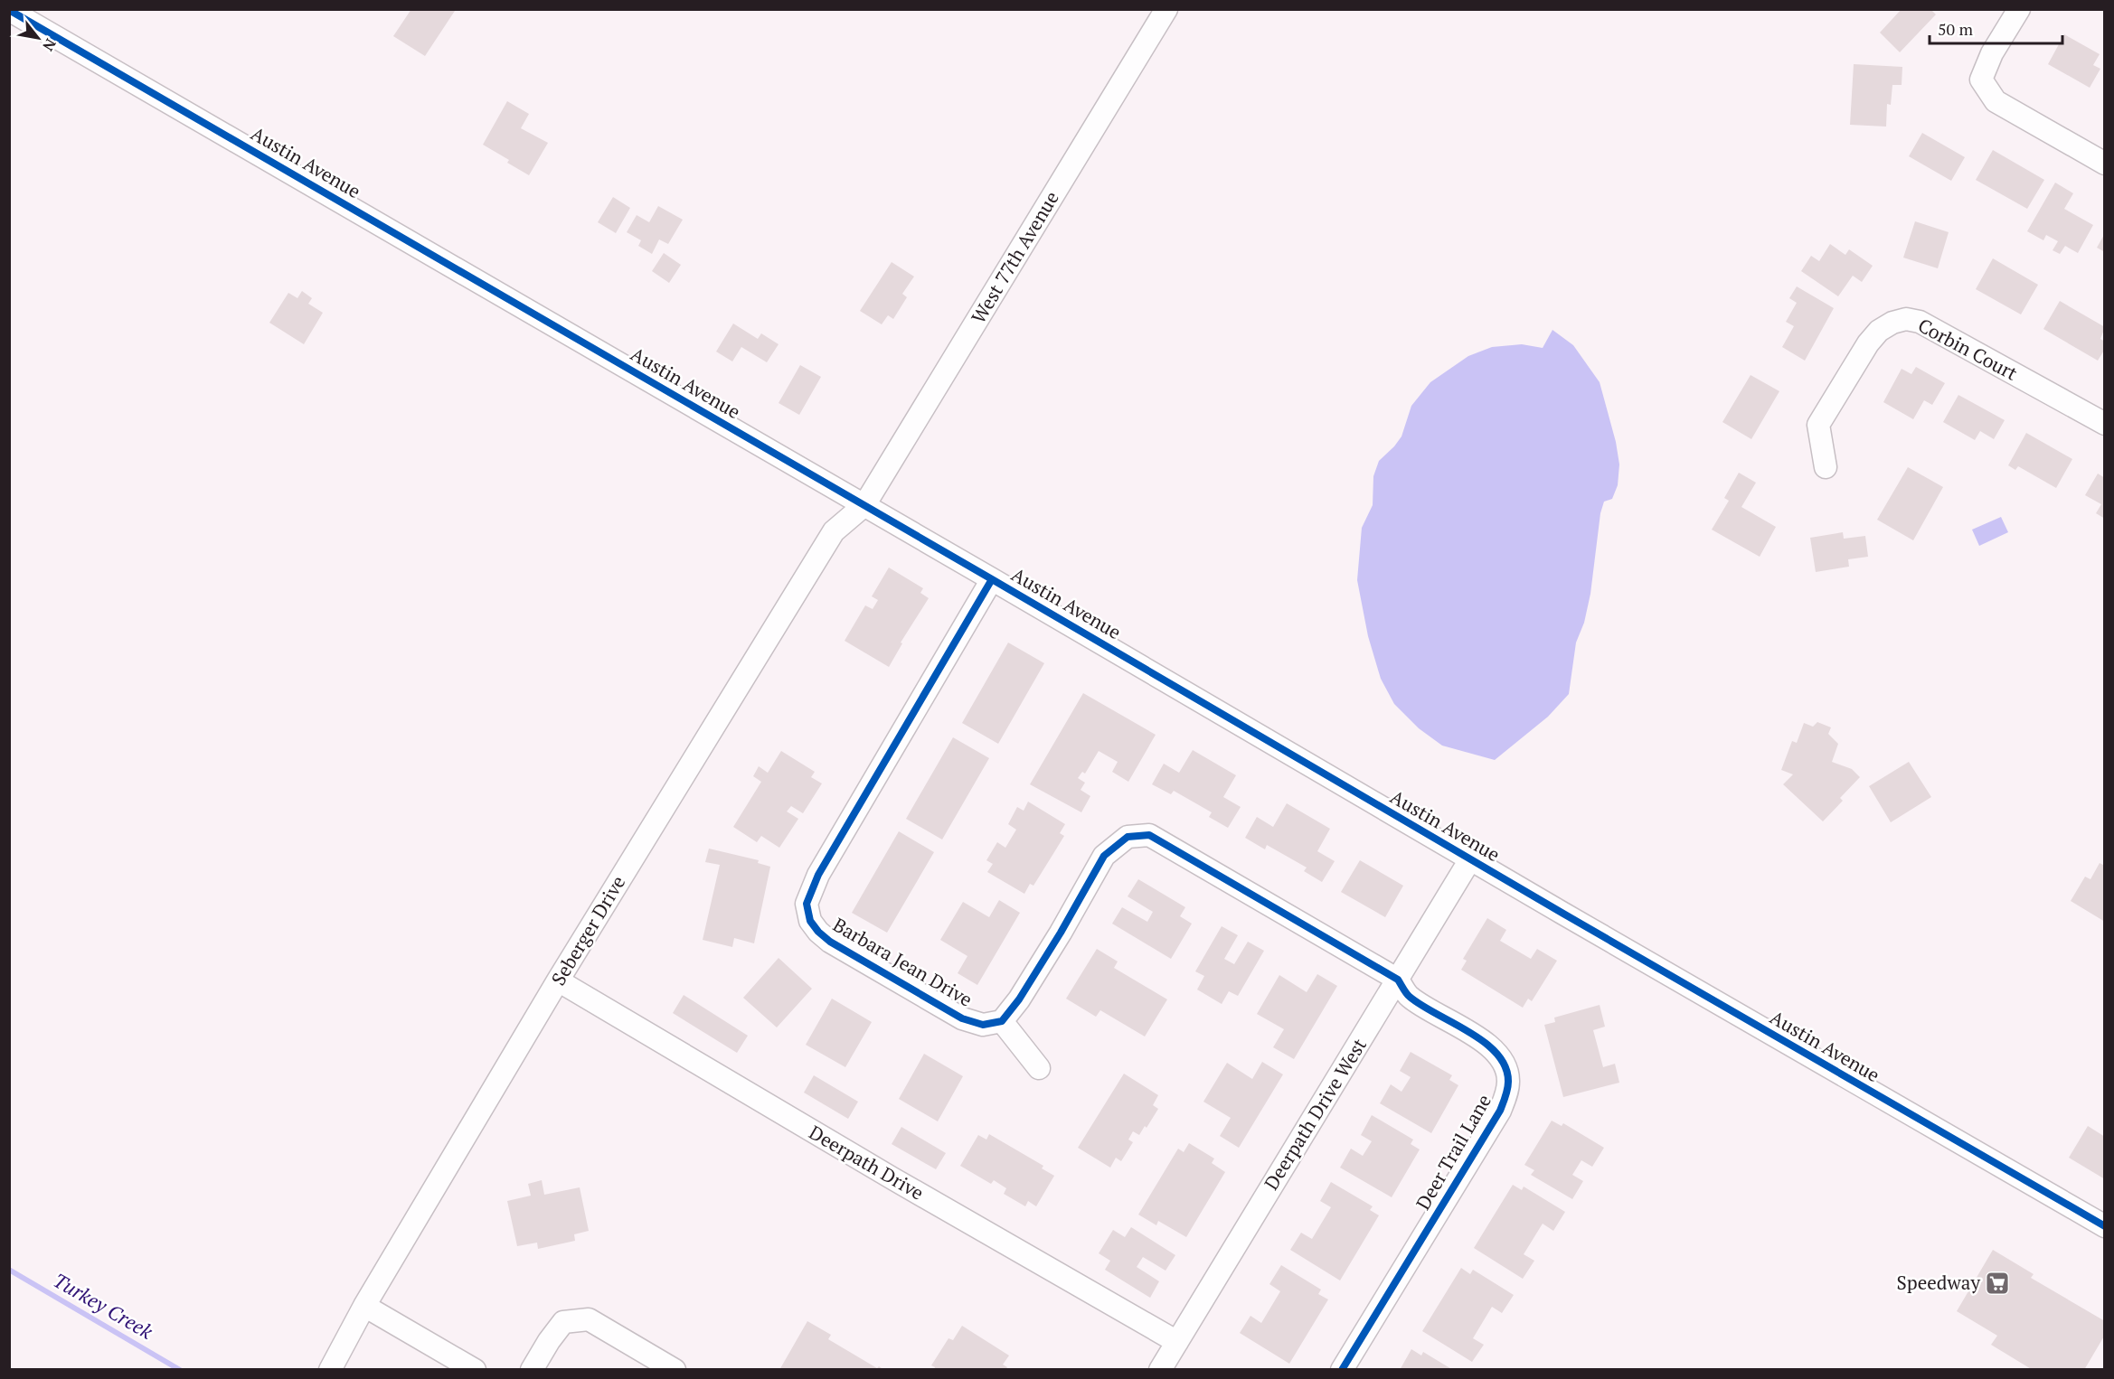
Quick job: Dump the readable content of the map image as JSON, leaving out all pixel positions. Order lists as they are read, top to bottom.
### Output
{
  "streets": {
    "street": [
      "Austin Avenue",
      "West 77th Avenue",
      "Corbin Court",
      "Seberger Drive",
      "Barbara Jean Drive",
      "Deerpath Drive West",
      "Deer Trail Lane",
      "Deerpath Drive"
    ]
  },
  "crossings": [
    ["Austin Avenue", "West 77th Avenue"],
    ["Austin Avenue", "Seberger Drive"],
    ["Austin Avenue", "Barbara Jean Drive"],
    ["Austin Avenue", "Deerpath Drive West"],
    ["West 77th Avenue", "Seberger Drive"],
    ["Seberger Drive", "Deerpath Drive"],
    ["Deerpath Drive West", "Deer Trail Lane"],
    ["Deerpath Drive West", "Deerpath Drive"]
  ],
  "water": ["Turkey Creek"],
  "places": {
    "supermarket": ["Speedway"]
  },
  "scale_bar": "50 m",
  "north": "bottom right"
}
